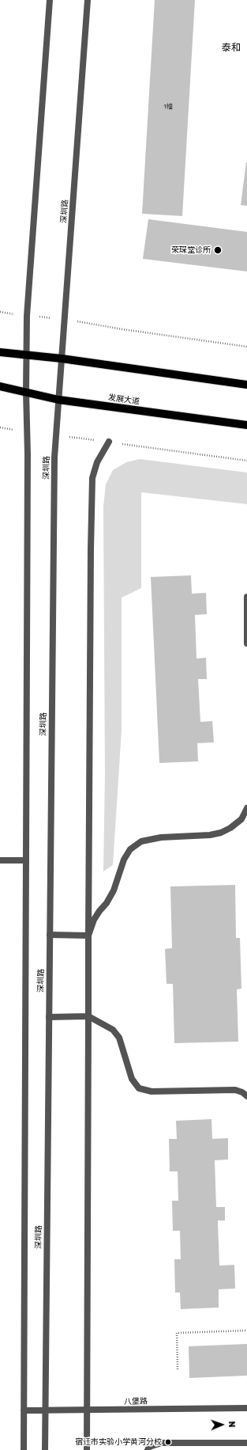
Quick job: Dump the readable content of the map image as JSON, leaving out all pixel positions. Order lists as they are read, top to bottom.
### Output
{
  "streets": {
    "main road": ["发展大道"],
    "street": ["深圳路", "八堡路"]
  },
  "crossings": [
    ["深圳路", "发展大道"],
    ["深圳路", "八堡路"]
  ],
  "districts": ["泰和"],
  "places": ["荣琛堂诊所", "宿迁市实验小学黄河分校"],
  "house_numbers": ["1幢"],
  "north": "right"
}
